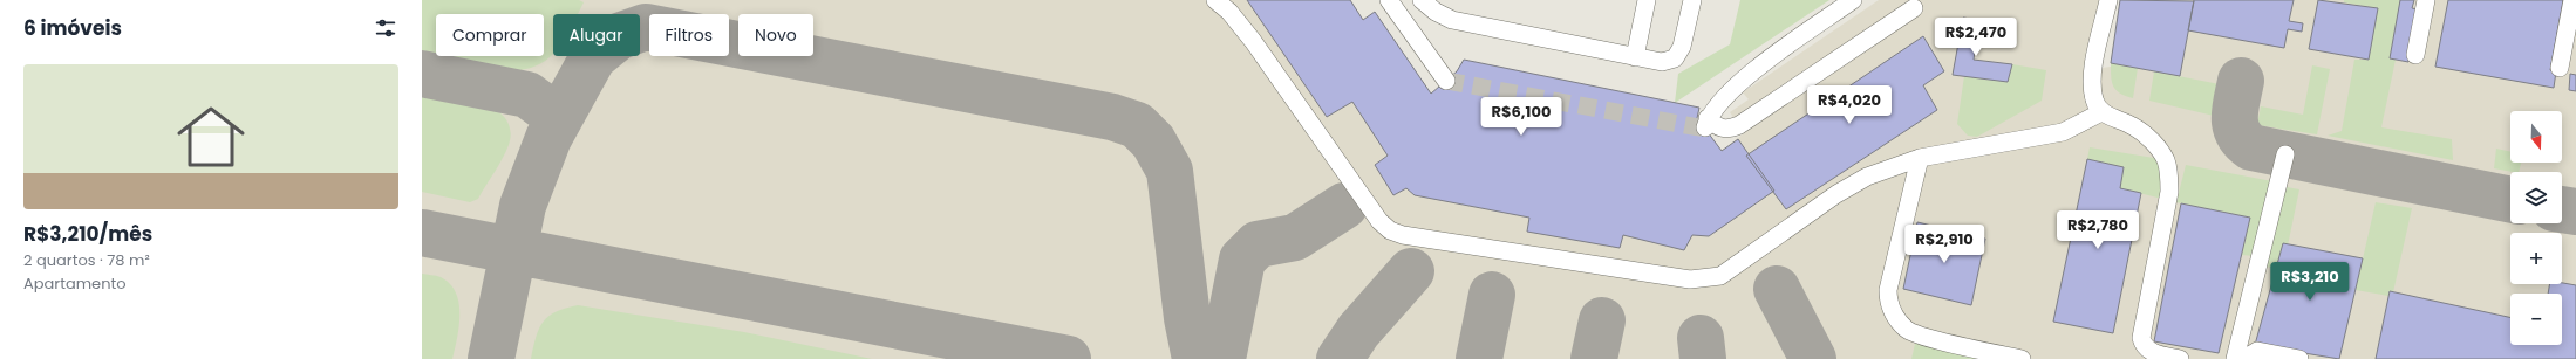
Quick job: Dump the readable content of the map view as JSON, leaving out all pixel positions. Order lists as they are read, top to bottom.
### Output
{
  "north": "bottom",
  "page": {
    "heading": "6 imóveis",
    "chip": [
      "Comprar",
      "Alugar",
      "Filtros",
      "Novo"
    ],
    "price": [
      "R$2,470",
      "R$4,020",
      "R$6,100",
      "R$2,780",
      "R$2,910",
      "R$3,210"
    ],
    "list": [
      {
        "name": "R$3,210/mês",
        "note": "2 quartos · 78 m² · Apartamento"
      }
    ],
    "map_buttons": ["+", "−"]
  }
}
